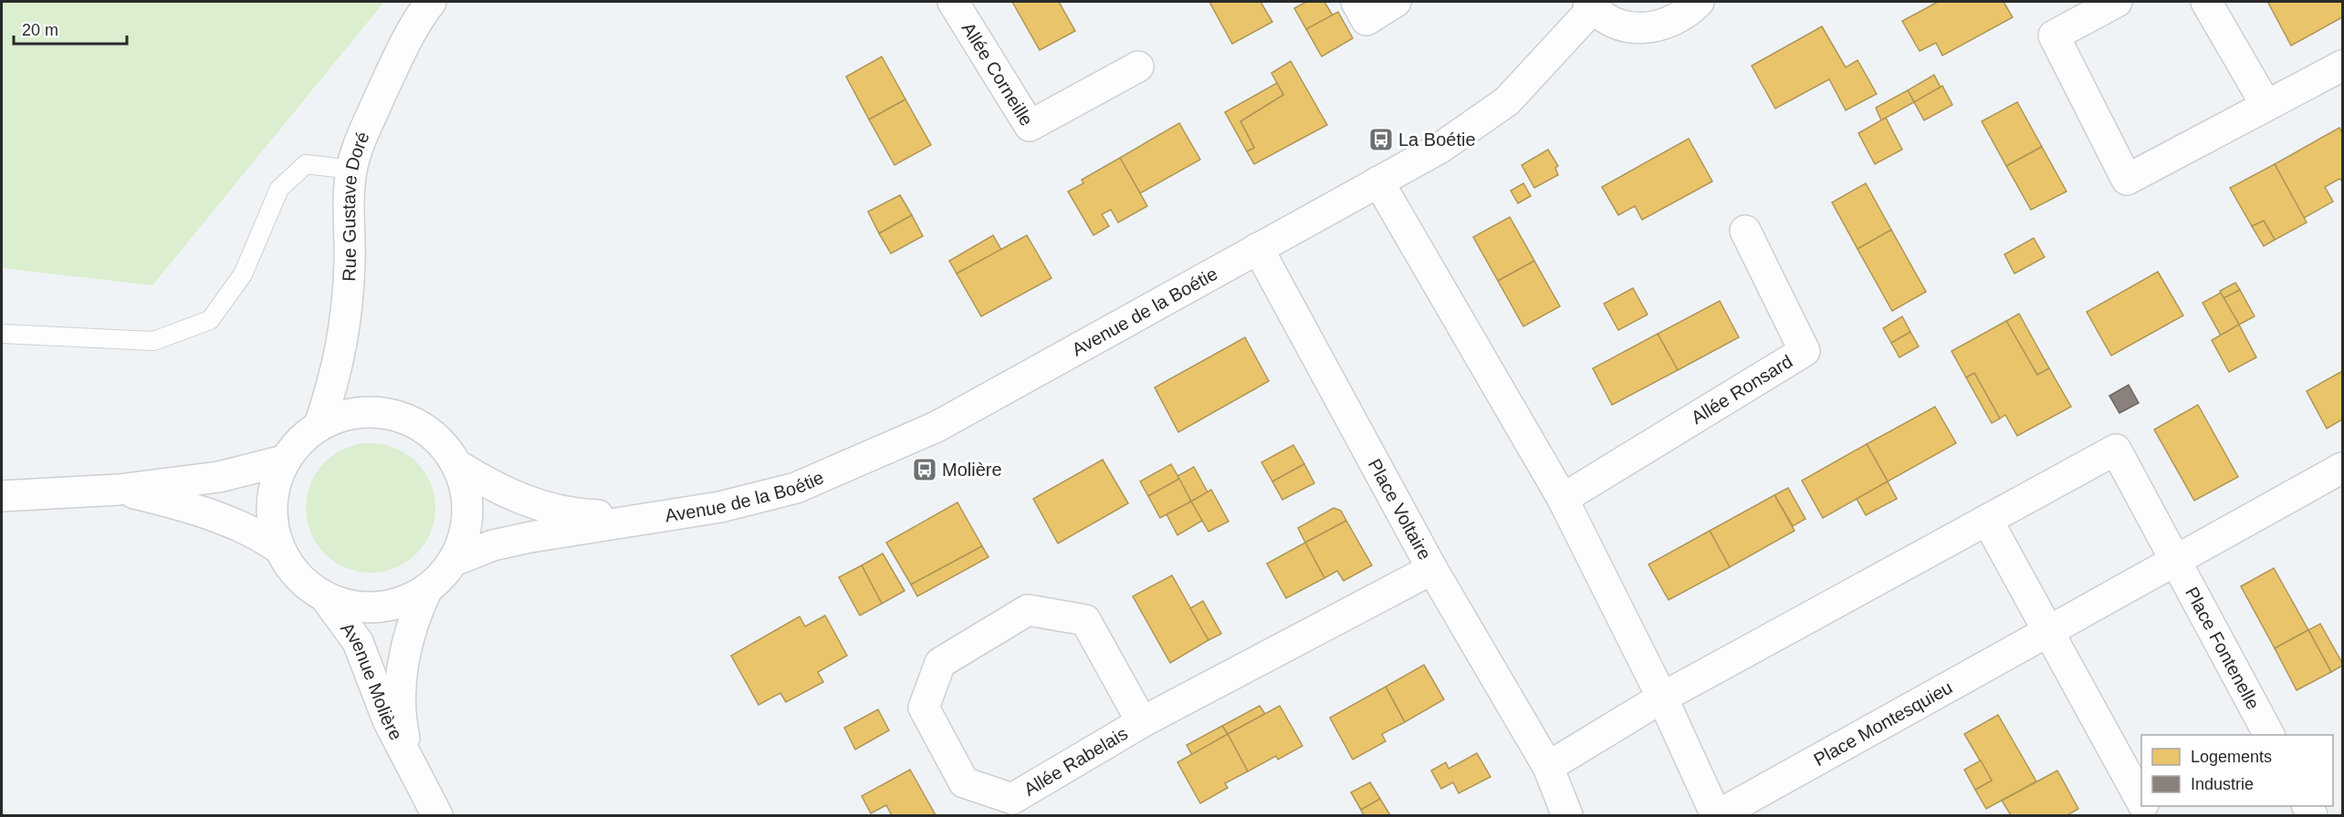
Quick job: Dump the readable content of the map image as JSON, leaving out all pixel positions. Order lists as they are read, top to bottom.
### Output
{
  "streets": {
    "street": [
      "Allée Corneille",
      "Rue Gustave Doré",
      "Avenue de la Boétie",
      "Allée Ronsard",
      "Place Voltaire",
      "Place Fontenelle",
      "Avenue Molière",
      "Place Montesquieu",
      "Allée Rabelais"
    ]
  },
  "crossings": [
    ["Avenue de la Boétie", "Place Voltaire"],
    ["Place Voltaire", "Allée Rabelais"],
    ["Place Fontenelle", "Place Montesquieu"]
  ],
  "places": {
    "bus stop": ["La Boétie", "Molière"]
  },
  "legend": ["Logements", "Industrie"],
  "scale_bar": "20 m"
}
